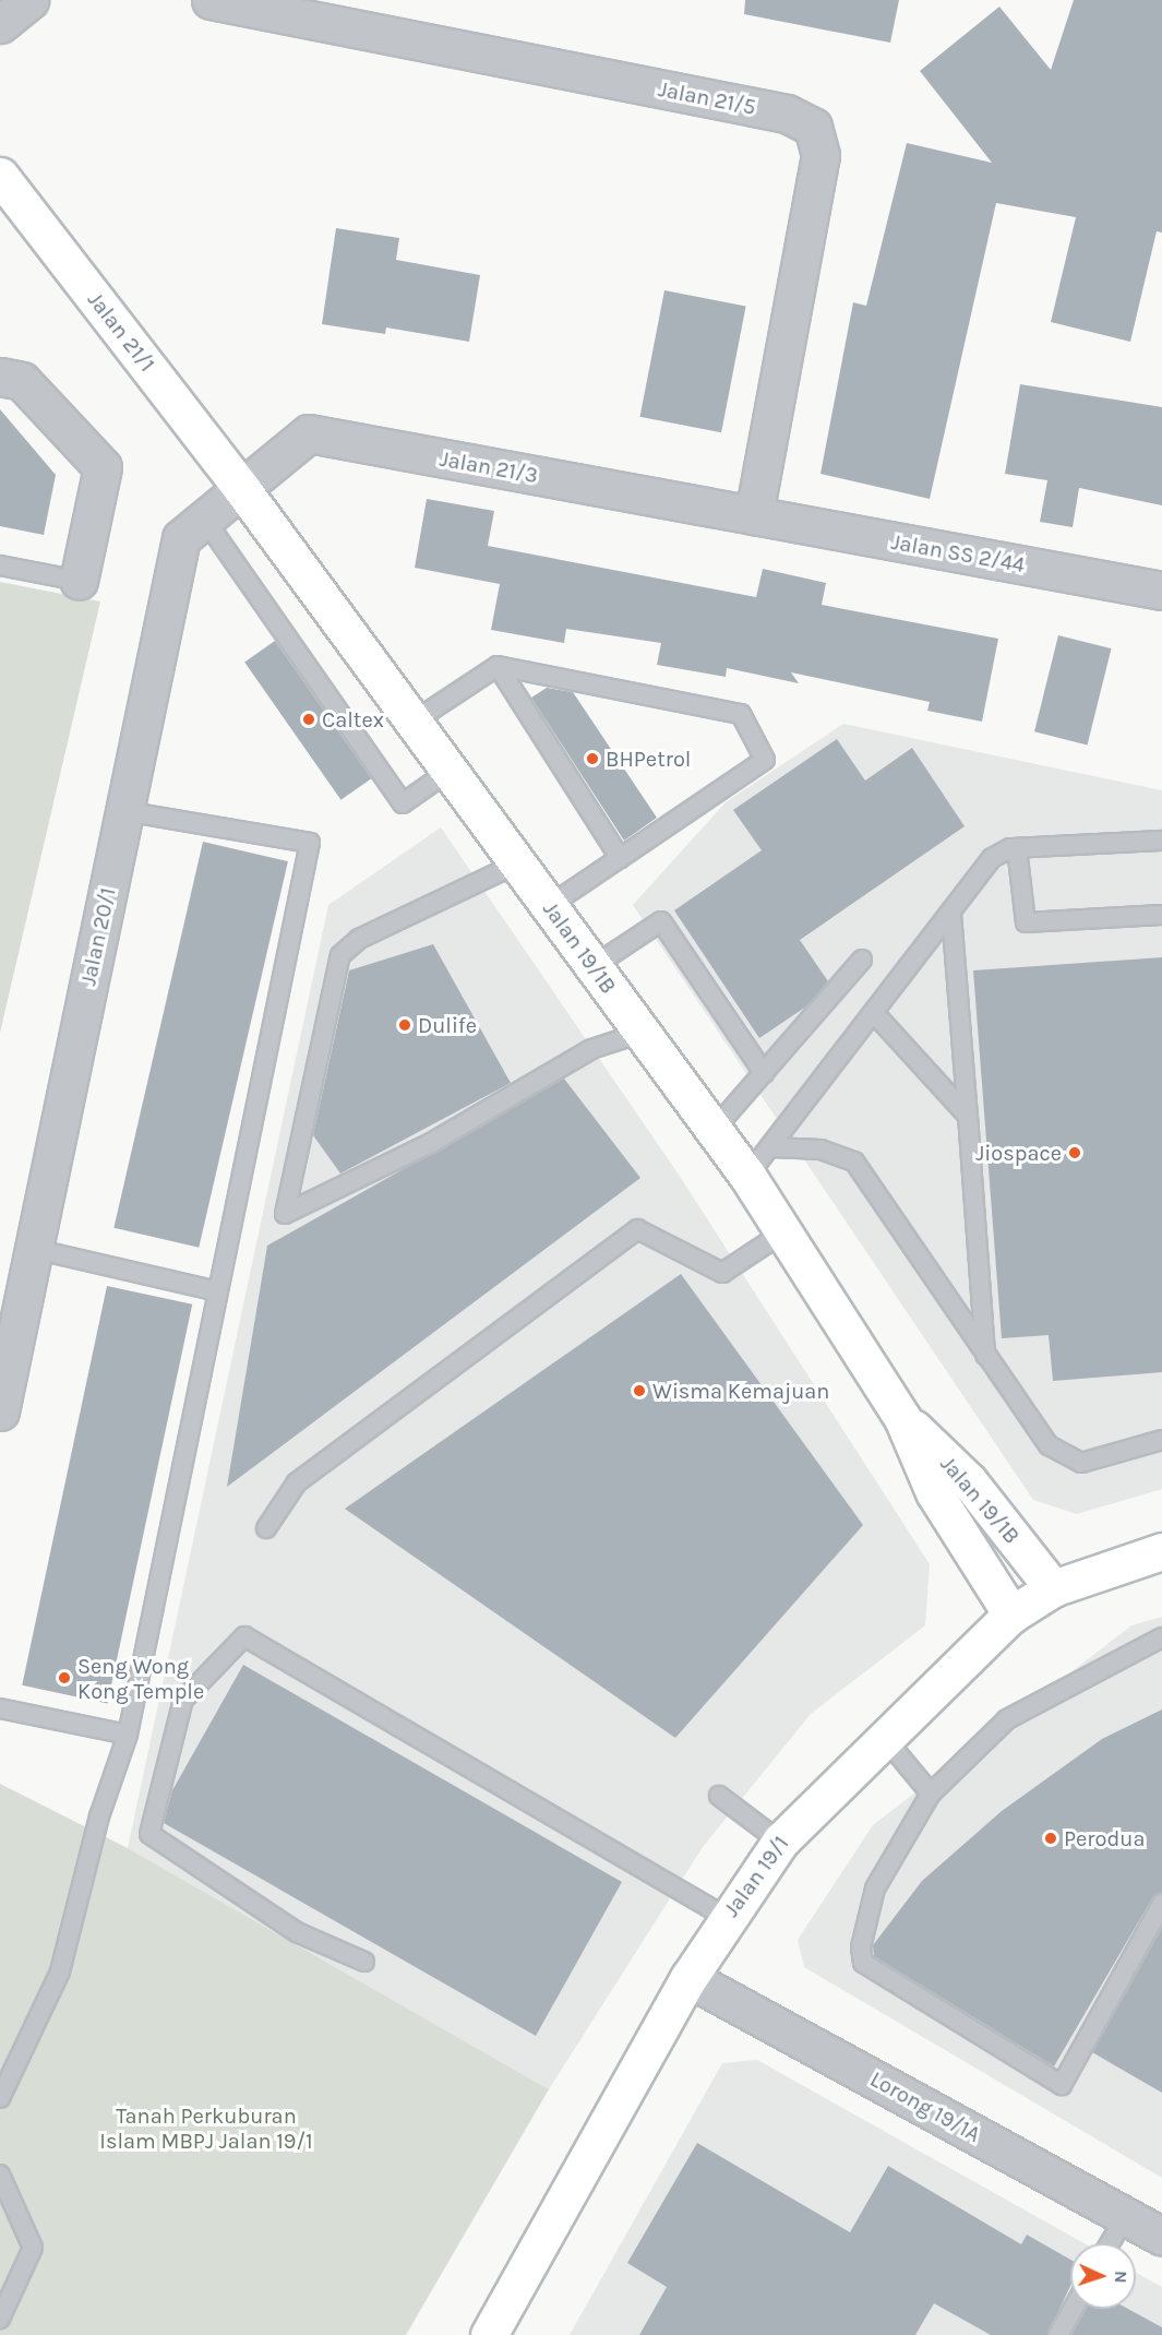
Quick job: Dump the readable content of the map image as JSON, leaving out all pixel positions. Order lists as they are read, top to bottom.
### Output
{
  "streets": {
    "street": [
      "Jalan 21/5",
      "Jalan 21/1",
      "Jalan 21/3",
      "Jalan SS 2/44",
      "Jalan 20/1",
      "Jalan 19/1B",
      "Jalan 19/1",
      "Lorong 19/1A"
    ]
  },
  "crossings": [
    ["Jalan 21/5", "Jalan 21/3"],
    ["Jalan 21/5", "Jalan SS 2/44"],
    ["Jalan 21/1", "Jalan 21/3"],
    ["Jalan 21/1", "Jalan 20/1"],
    ["Jalan 21/1", "Jalan 19/1B"],
    ["Jalan 21/3", "Jalan SS 2/44"],
    ["Jalan 21/3", "Jalan 20/1"],
    ["Jalan 21/3", "Jalan 19/1B"],
    ["Jalan 20/1", "Jalan 19/1B"],
    ["Jalan 19/1B", "Jalan 19/1"],
    ["Jalan 19/1", "Lorong 19/1A"]
  ],
  "parks": ["Tanah Perkuburan Islam MBPJ Jalan 19/1"],
  "places": [
    "Caltex",
    "BHPetrol",
    "Dulife",
    "Jiospace",
    "Wisma Kemajuan",
    "Seng Wong Kong Temple",
    "Perodua"
  ],
  "north": "right"
}
